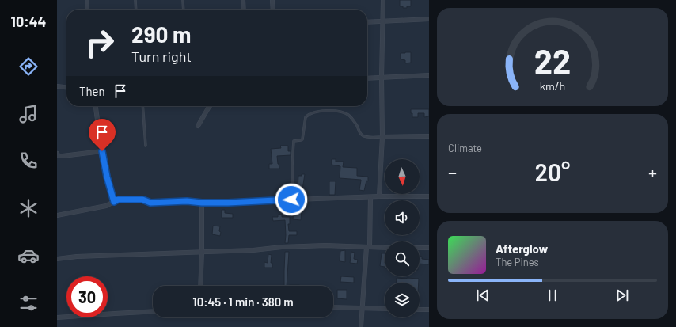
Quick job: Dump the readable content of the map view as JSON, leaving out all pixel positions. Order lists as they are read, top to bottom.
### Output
{
  "north": "bottom",
  "page": {
    "tabs": "10:44",
    "turn": ["290 m", "Turn right"],
    "then": "Then",
    "tile": "Climate",
    "heat": ["−", "20°", "+"],
    "song": ["Afterglow", "The Pines"],
    "limit": "30",
    "trip": "10:45 · 1 min · 380 m",
    "gauge": ["22", "km/h"]
  }
}
